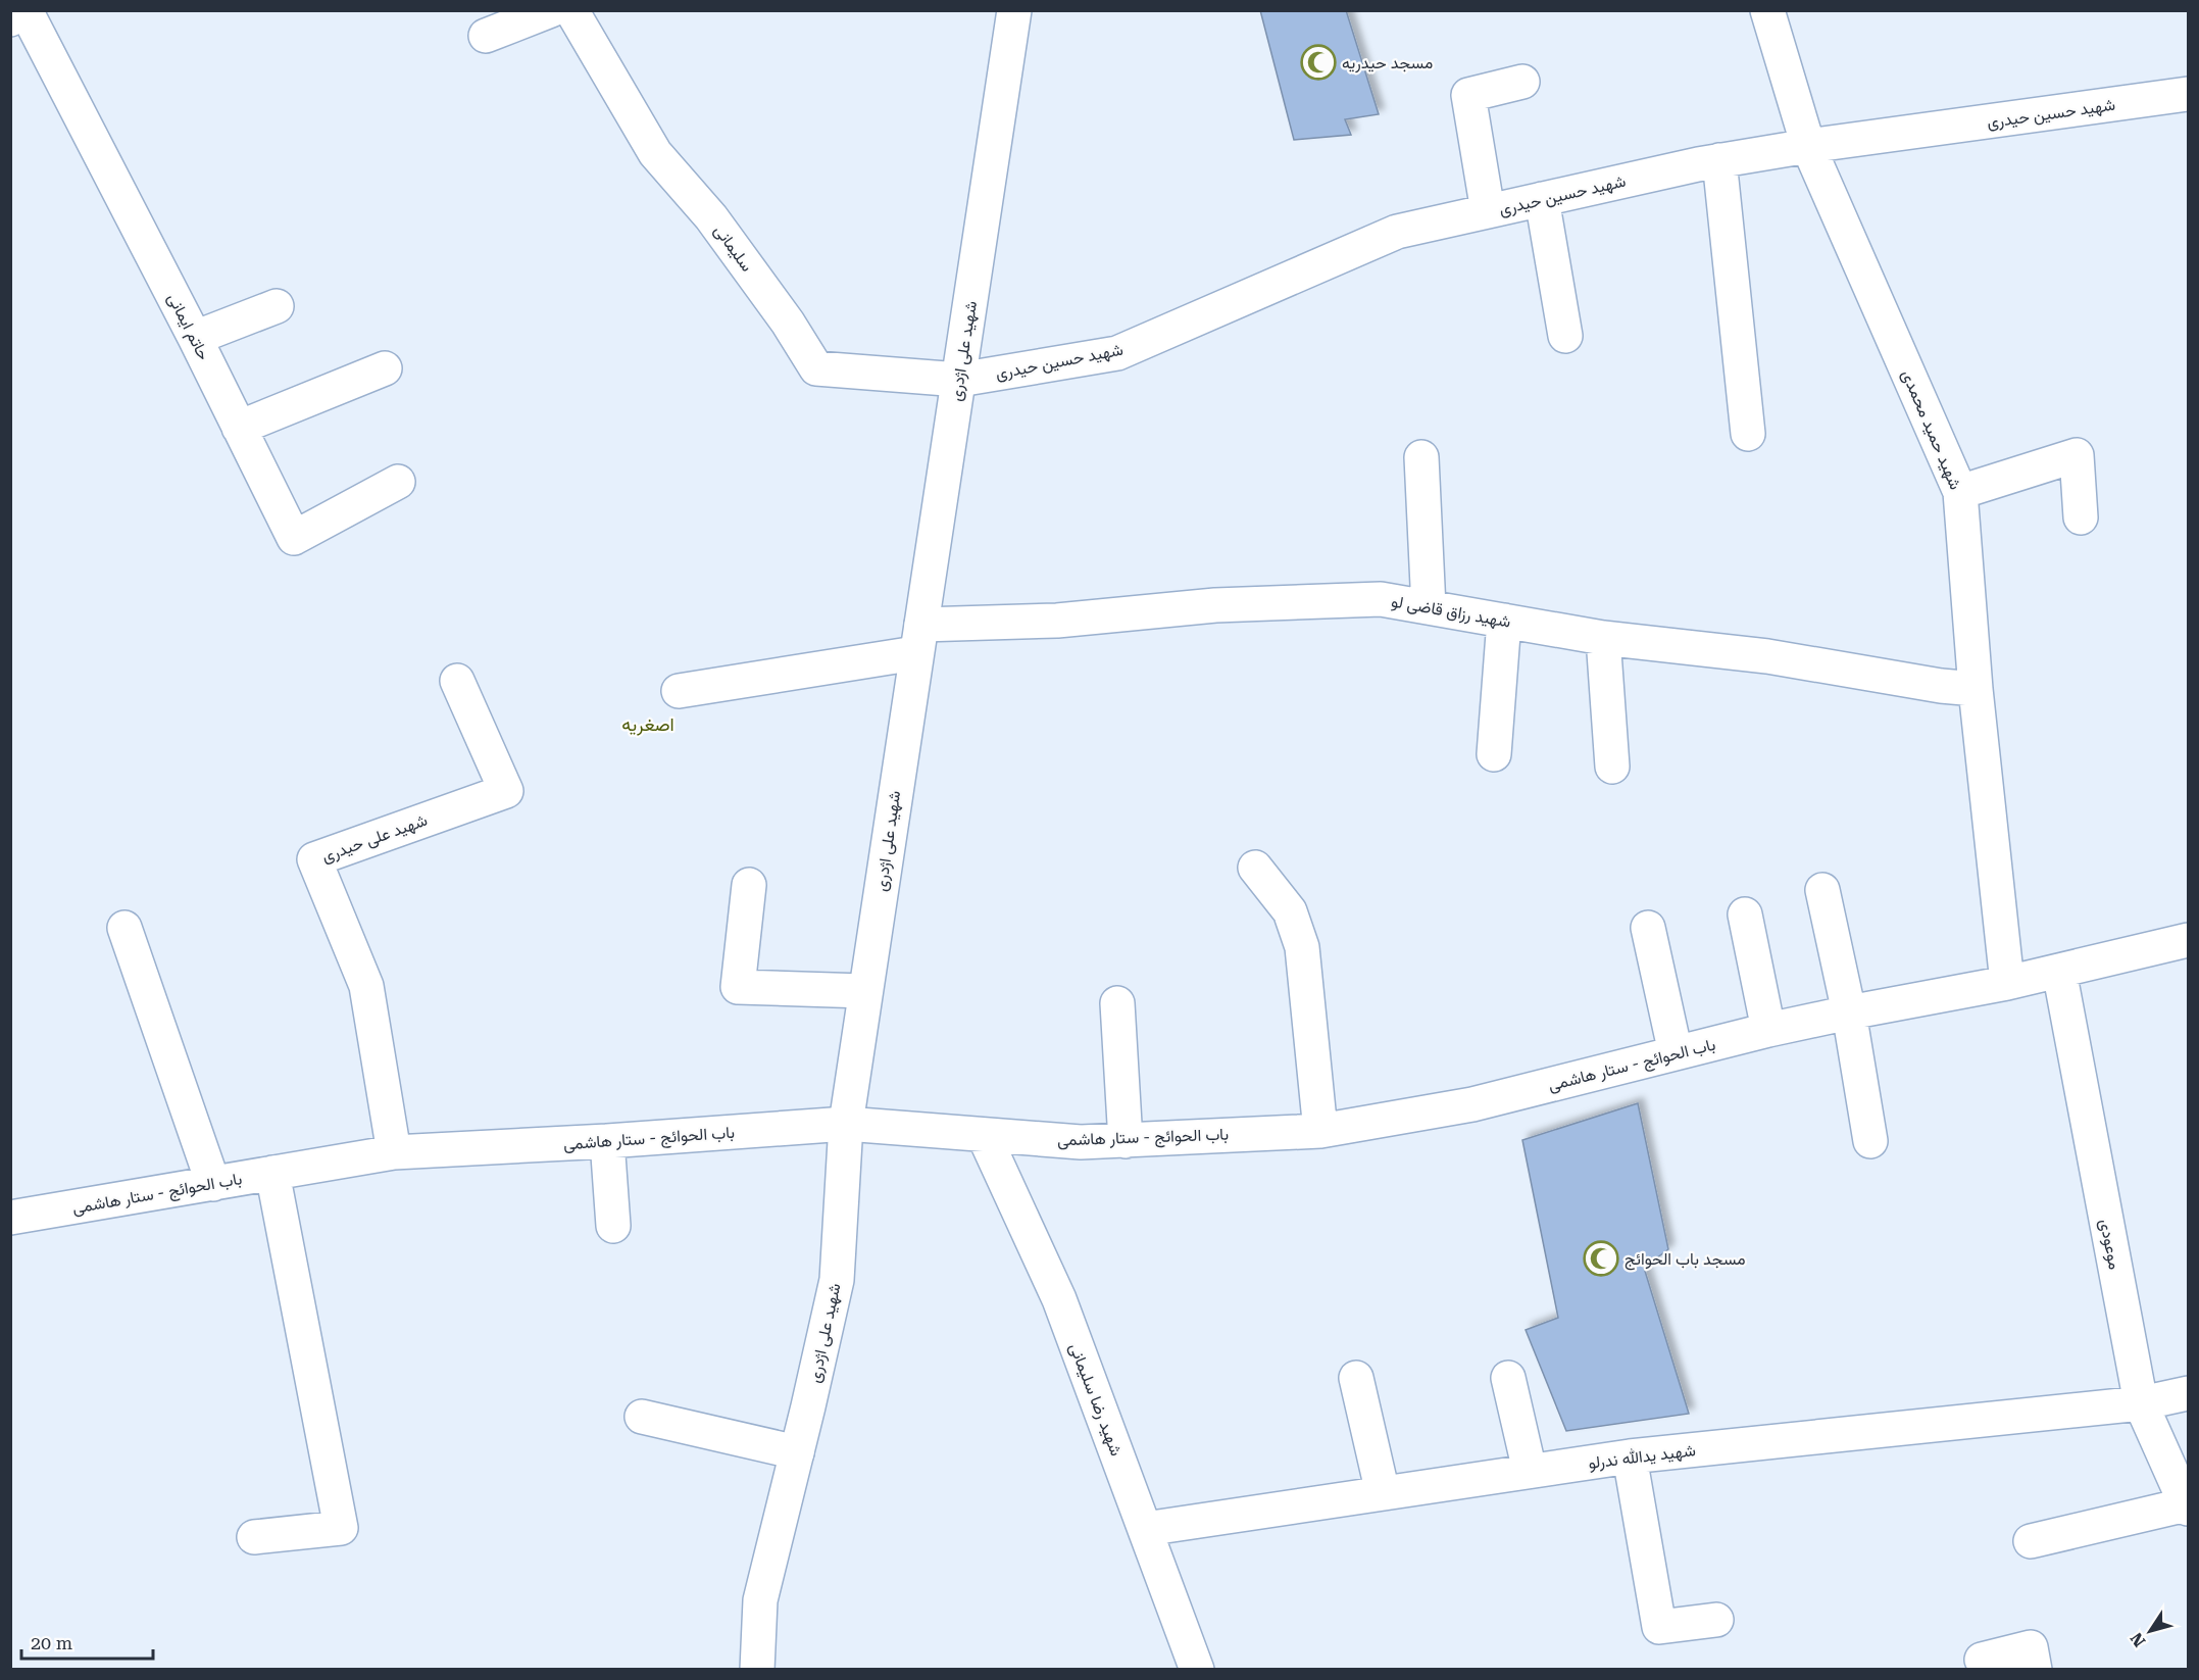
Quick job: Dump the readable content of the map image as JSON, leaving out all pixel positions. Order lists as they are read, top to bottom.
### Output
{
  "streets": {
    "street": [
      "شهید حسین حیدری",
      "سلیمانی",
      "حاتم ایمانی",
      "شهید علی اژدری",
      "شهید حمید محمدی",
      "شهید رزاق قاضی لو",
      "شهید علی حیدری",
      "باب الحوائج - ستار هاشمی",
      "موعودی",
      "شهید رضا سلیمانی",
      "شهید یدالله ندرلو"
    ]
  },
  "crossings": [
    ["شهید حسین حیدری", "سلیمانی"],
    ["شهید حسین حیدری", "شهید علی اژدری"],
    ["شهید حسین حیدری", "شهید حمید محمدی"],
    ["سلیمانی", "شهید علی اژدری"],
    ["شهید علی اژدری", "شهید رزاق قاضی لو"],
    ["شهید علی اژدری", "باب الحوائج - ستار هاشمی"],
    ["شهید حمید محمدی", "شهید رزاق قاضی لو"],
    ["شهید حمید محمدی", "باب الحوائج - ستار هاشمی"],
    ["شهید علی حیدری", "باب الحوائج - ستار هاشمی"],
    ["باب الحوائج - ستار هاشمی", "موعودی"],
    ["باب الحوائج - ستار هاشمی", "شهید رضا سلیمانی"],
    ["موعودی", "شهید یدالله ندرلو"],
    ["شهید رضا سلیمانی", "شهید یدالله ندرلو"]
  ],
  "districts": ["اصغریه"],
  "places": {
    "mosque": ["مسجد حیدریه", "مسجد باب الحوائج"]
  },
  "scale_bar": "20 m",
  "north": "bottom left"
}
